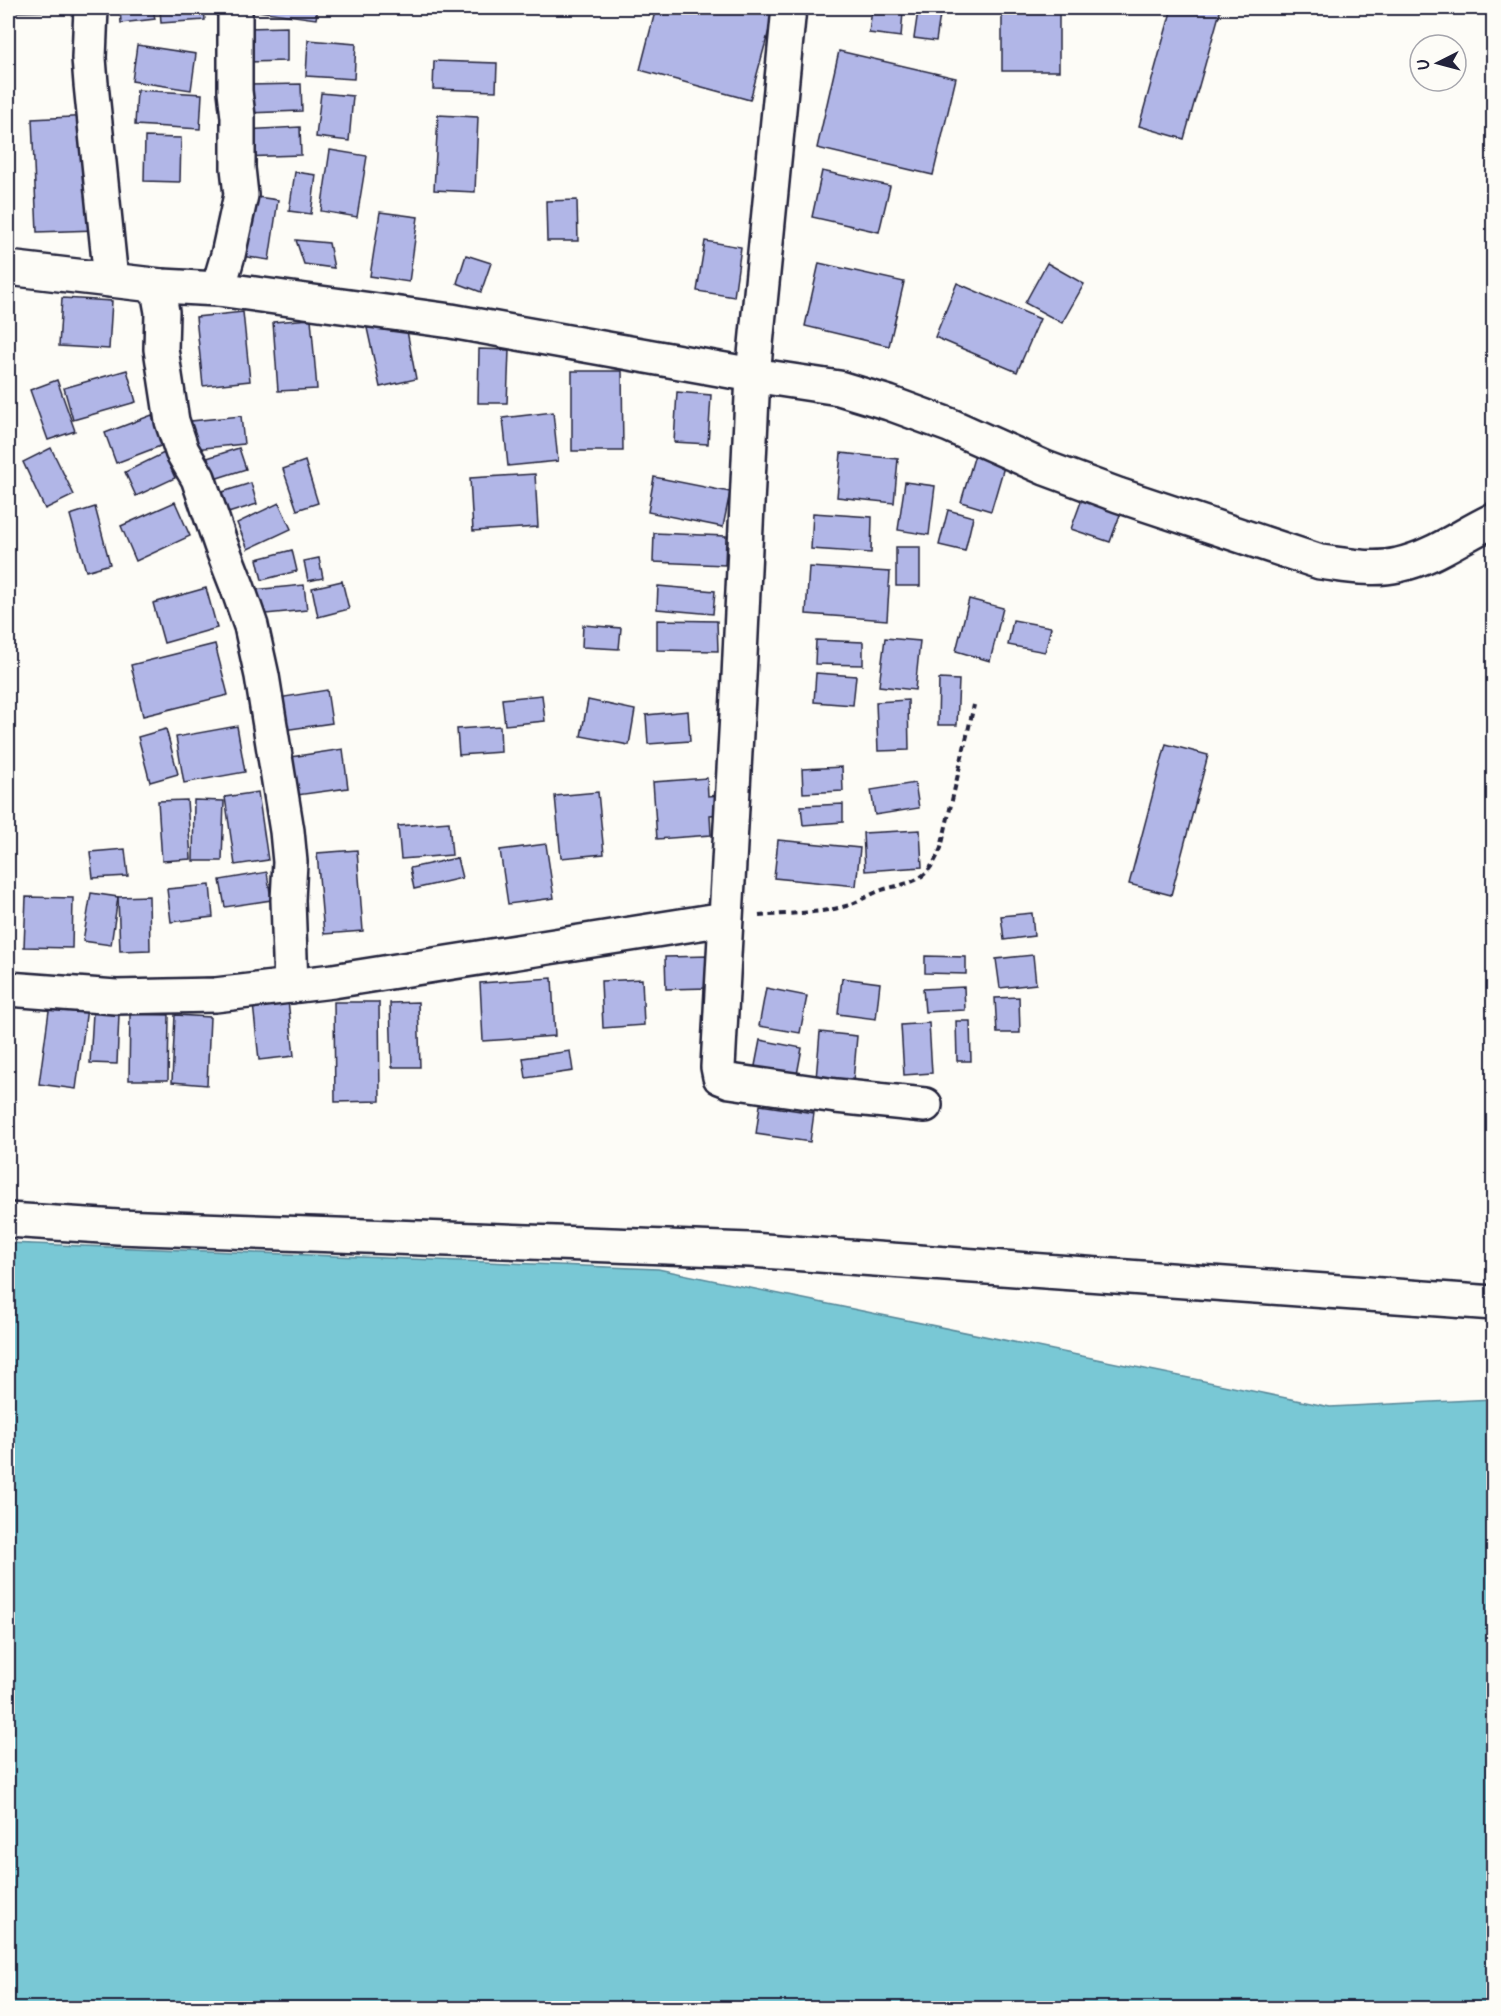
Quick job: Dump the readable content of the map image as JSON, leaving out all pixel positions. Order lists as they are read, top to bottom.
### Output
{
  "north": "left"
}
